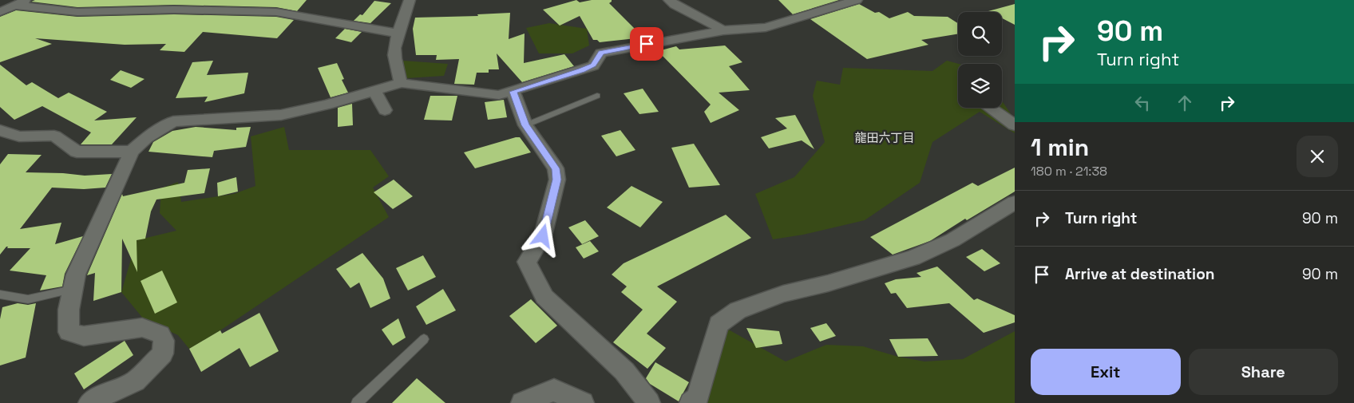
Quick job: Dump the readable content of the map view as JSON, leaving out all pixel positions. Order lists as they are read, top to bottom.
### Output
{
  "districts": ["龍田六丁目"],
  "page": {
    "turn": ["90 m", "Turn right"],
    "heading": ["1 min", "180 m · 21:38"],
    "list": [
      {
        "name": "Turn right",
        "value": "90 m"
      },
      {
        "name": "Arrive at destination",
        "value": "90 m"
      }
    ],
    "buttons": ["Exit", "Share"]
  }
}
